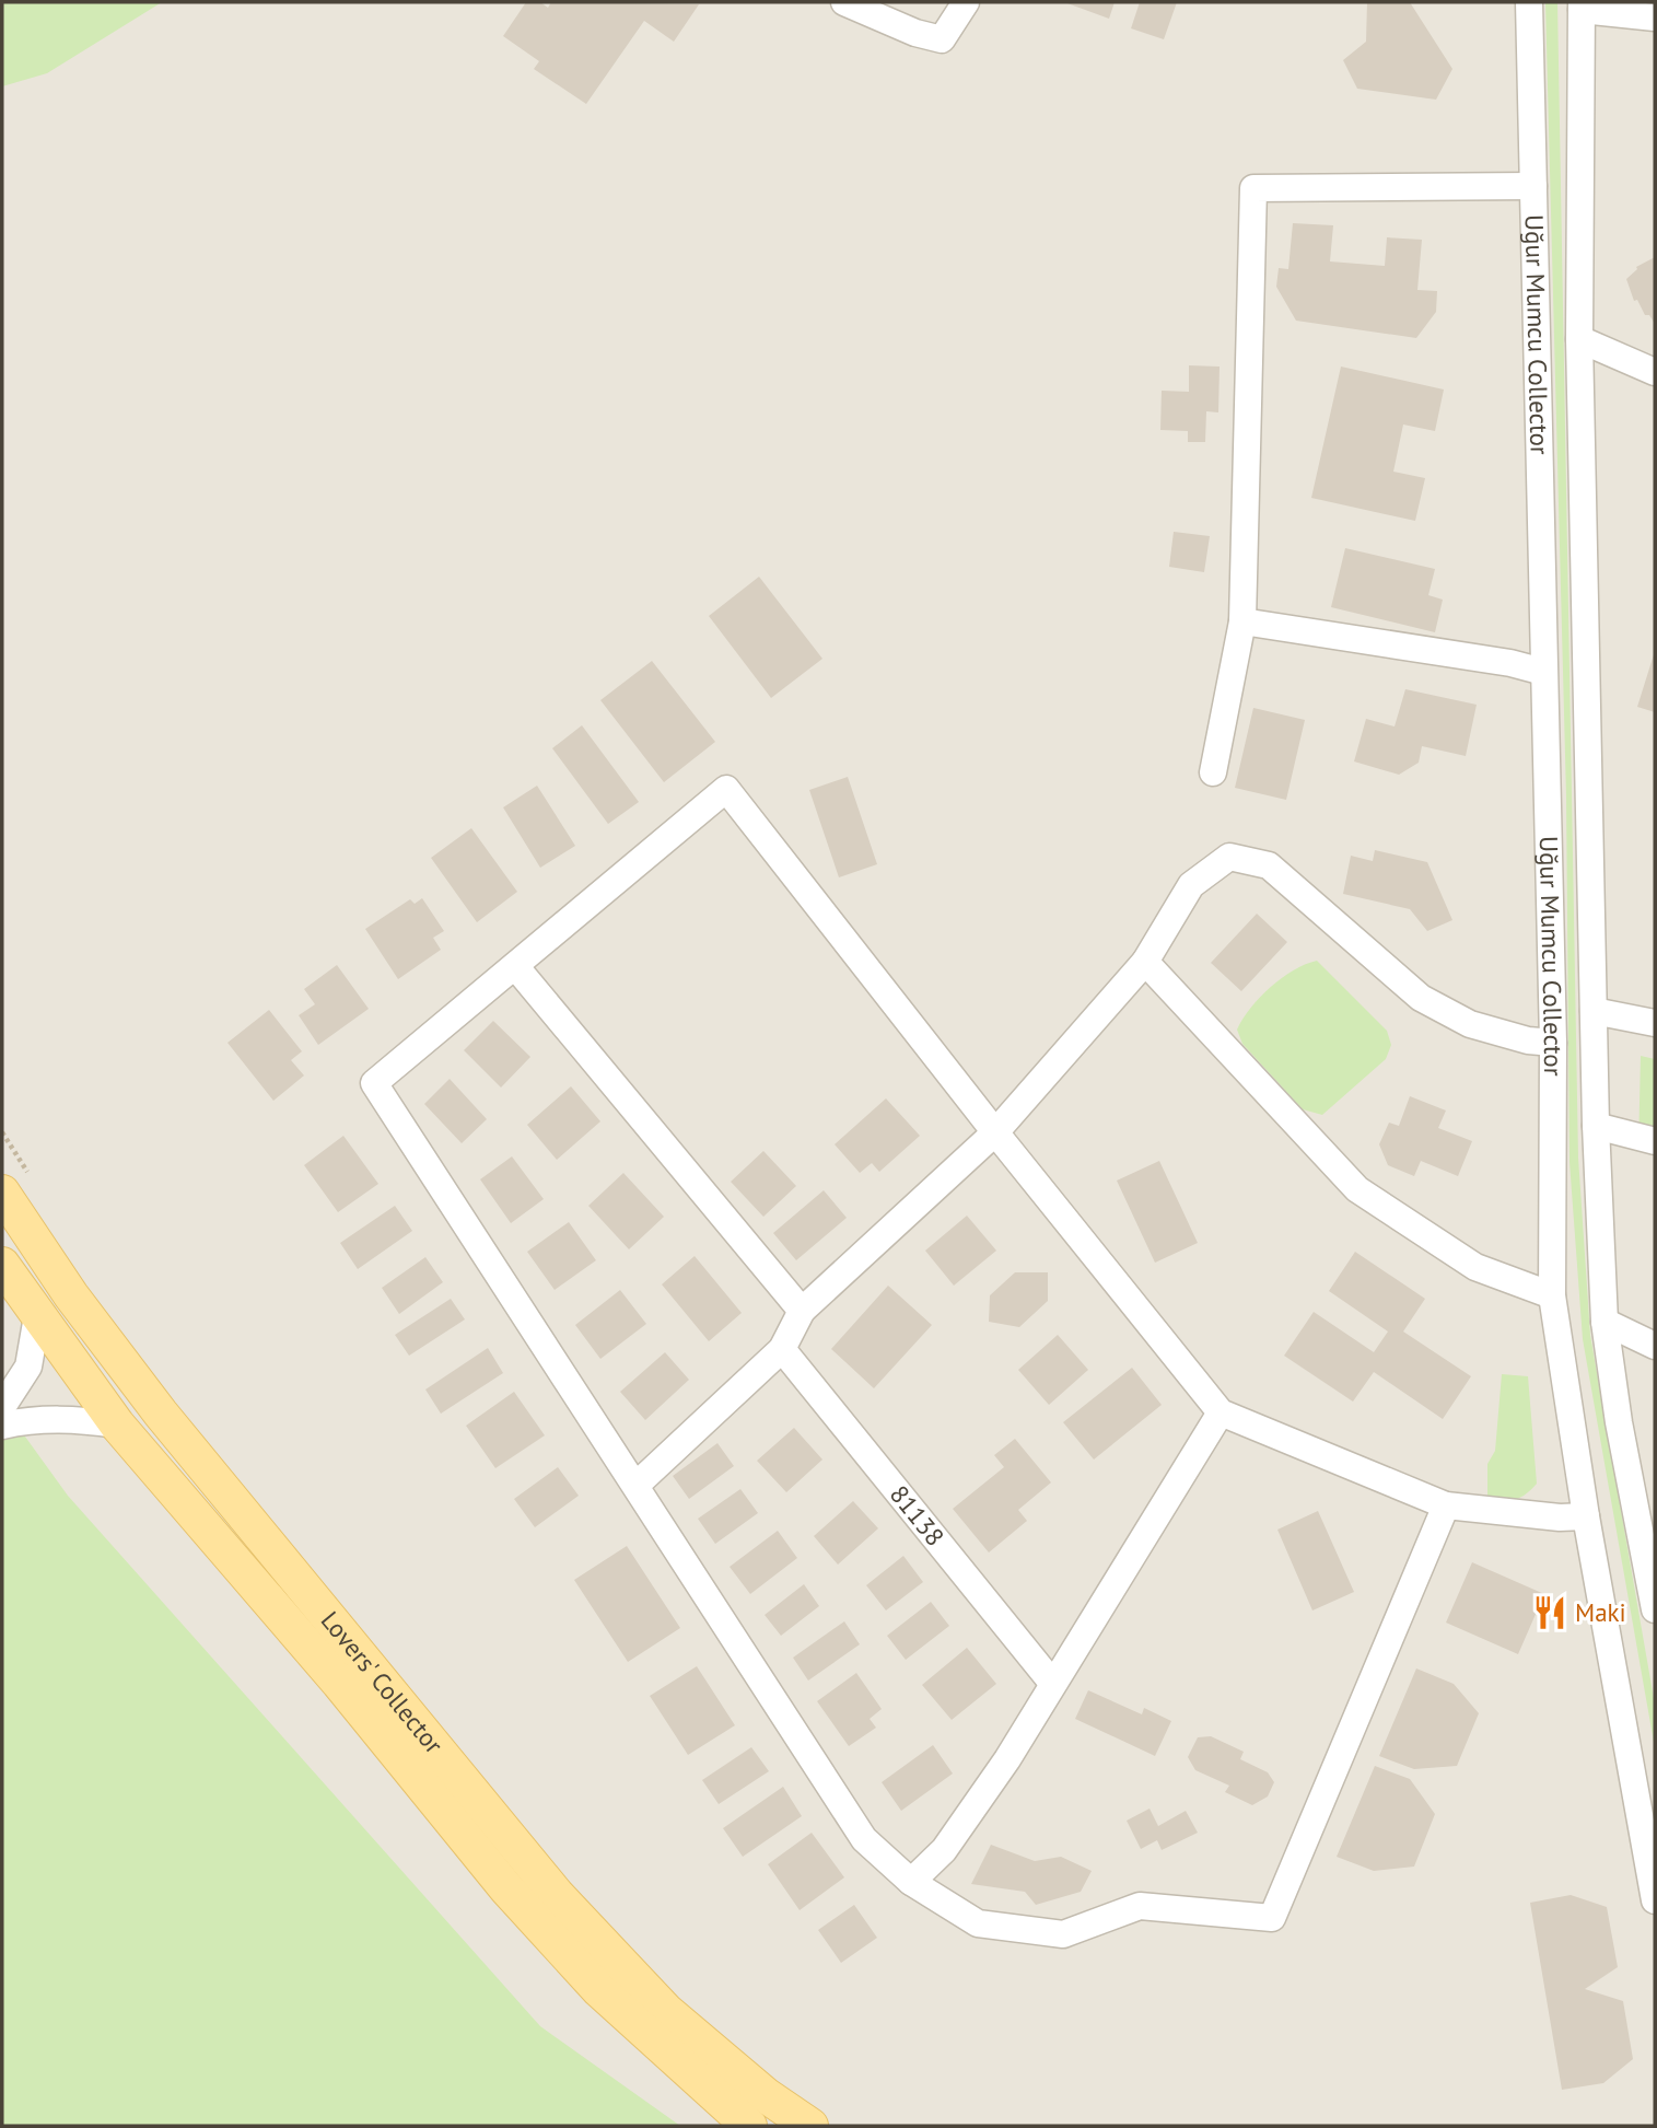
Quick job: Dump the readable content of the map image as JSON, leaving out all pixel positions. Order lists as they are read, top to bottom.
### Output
{
  "streets": {
    "main road": ["Lovers' Collector"],
    "street": ["Uğur Mumcu Collector", "81138"]
  },
  "places": {
    "restaurant": ["Maki"]
  }
}
